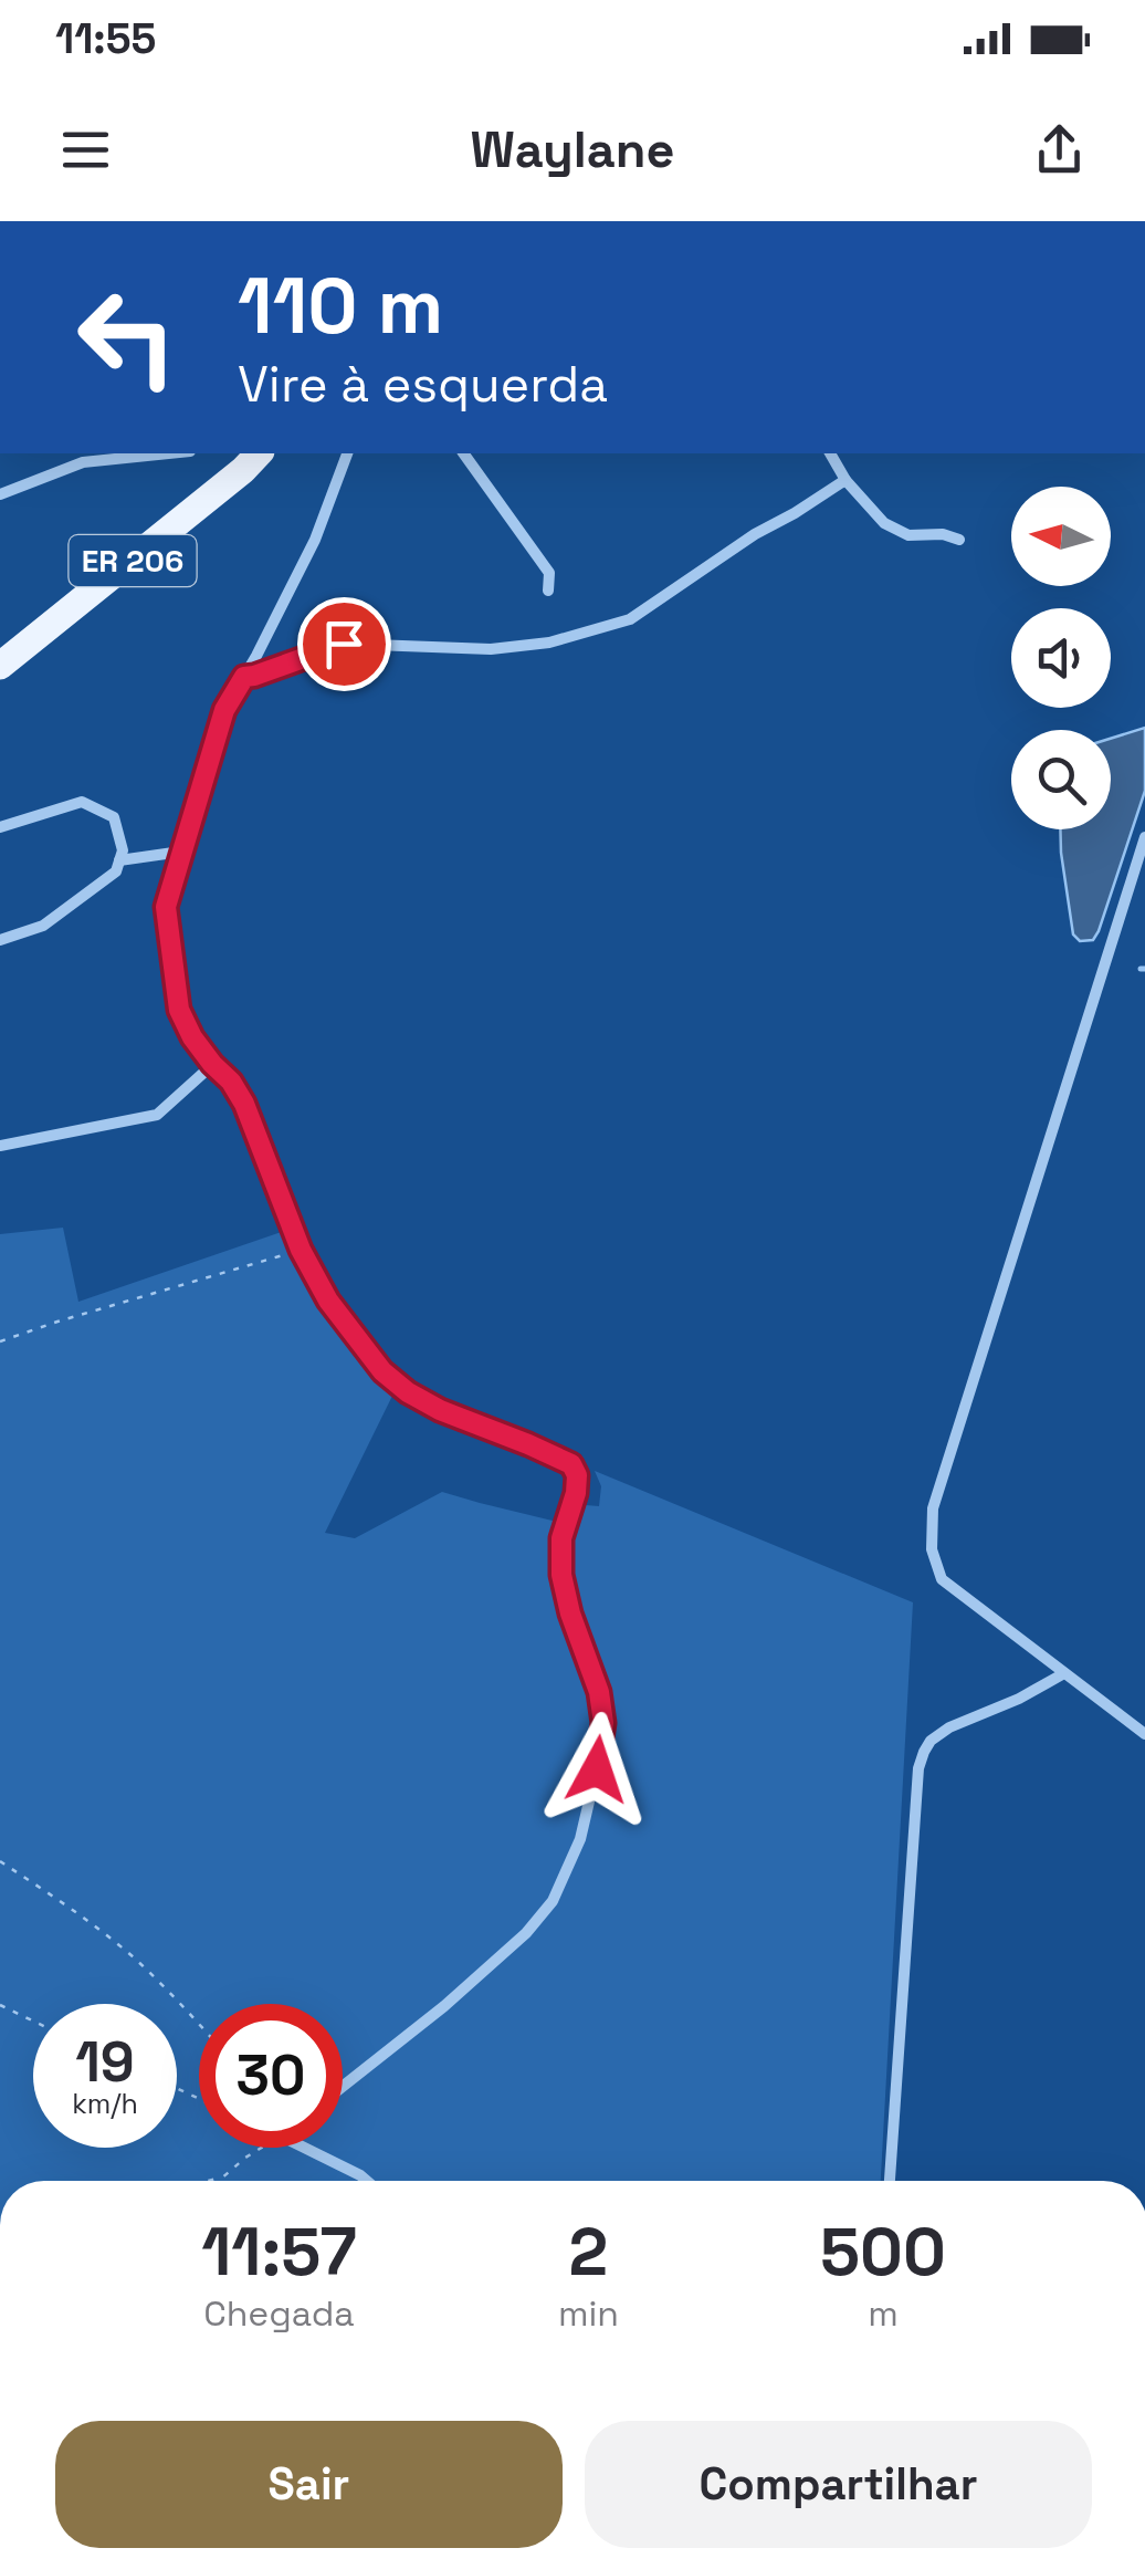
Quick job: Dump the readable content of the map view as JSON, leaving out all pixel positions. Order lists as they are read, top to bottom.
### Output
{
  "streets": {
    "main road": ["ER 206"]
  },
  "north": "left",
  "page": {
    "status": "11:55",
    "header": "Waylane",
    "turn": ["110 m", "Vire à esquerda"],
    "speed": "19 km/h",
    "limit": "30",
    "eta": [
      "11:57",
      "Chegada",
      "2",
      "min",
      "500",
      "m"
    ],
    "buttons": ["Sair", "Compartilhar"]
  }
}
